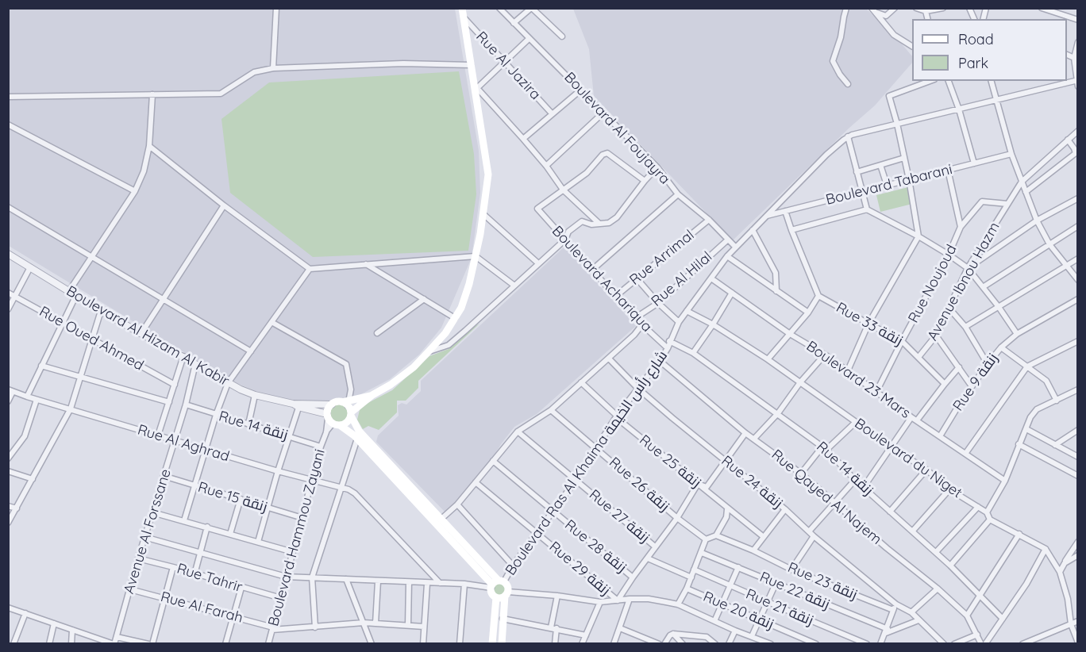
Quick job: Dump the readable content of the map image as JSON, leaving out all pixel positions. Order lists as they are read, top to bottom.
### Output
{
  "streets": {
    "street": [
      "Rue Al Jazira",
      "Boulevard Al Foujayra",
      "Boulevard Tabarani",
      "Rue Arrimal",
      "Boulevard Achariqua",
      "Rue Al Hilal",
      "Avenue Ibnou Hazm",
      "Rue Noujoud",
      "Rue 33 زنقة",
      "Boulevard Al Hizam Al Kabir",
      "Rue Oued Ahmed",
      "Boulevard 23 Mars",
      "Rue 9 زنقة",
      "Rue 14 زنقة",
      "Rue Al Aghrad",
      "Boulevard du Niget",
      "Rue 25 زنقة",
      "Boulevard Ras Al Khaima شارع رأس الخيمة",
      "Rue 24 زنقة",
      "Rue 26 زنقة",
      "Rue 15 زنقة",
      "Rue Qayed Al Najem",
      "Rue 27 زنقة",
      "Avenue Al Forssane",
      "Boulevard Hammou Zayani",
      "Rue 28 زنقة",
      "Rue 29 زنقة",
      "Rue Tahrir",
      "Rue 23 زنقة",
      "Rue 22 زنقة",
      "Rue Al Farah",
      "Rue 21 زنقة",
      "Rue 20 زنقة"
    ]
  },
  "crossings": [
    ["Boulevard Al Foujayra", "Rue Arrimal"],
    ["Boulevard Al Foujayra", "Rue Al Hilal"],
    ["Boulevard Al Foujayra", "Boulevard Ras Al Khaima شارع رأس الخيمة"],
    ["Boulevard Tabarani", "Boulevard Ras Al Khaima شارع رأس الخيمة"],
    ["Rue Arrimal", "Boulevard Achariqua"],
    ["Boulevard Achariqua", "Rue Al Hilal"],
    ["Boulevard Achariqua", "Boulevard Ras Al Khaima شارع رأس الخيمة"],
    ["Avenue Ibnou Hazm", "Rue Noujoud"],
    ["Avenue Ibnou Hazm", "Rue 33 زنقة"],
    ["Rue Noujoud", "Rue 33 زنقة"],
    ["Rue Noujoud", "Boulevard 23 Mars"],
    ["Boulevard Al Hizam Al Kabir", "Avenue Al Forssane"],
    ["Boulevard Al Hizam Al Kabir", "Boulevard Hammou Zayani"],
    ["Boulevard 23 Mars", "Rue 9 زنقة"],
    ["Boulevard 23 Mars", "Boulevard Ras Al Khaima شارع رأس الخيمة"],
    ["Rue 14 زنقة", "Boulevard Ras Al Khaima شارع رأس الخيمة"],
    ["Rue 14 زنقة", "Avenue Al Forssane"],
    ["Rue 14 زنقة", "Boulevard Hammou Zayani"],
    ["Rue Al Aghrad", "Avenue Al Forssane"],
    ["Rue Al Aghrad", "Boulevard Hammou Zayani"],
    ["Boulevard du Niget", "Boulevard Ras Al Khaima شارع رأس الخيمة"],
    ["Rue 25 زنقة", "Boulevard Ras Al Khaima شارع رأس الخيمة"],
    ["Boulevard Ras Al Khaima شارع رأس الخيمة", "Rue 24 زنقة"],
    ["Boulevard Ras Al Khaima شارع رأس الخيمة", "Rue 26 زنقة"],
    ["Boulevard Ras Al Khaima شارع رأس الخيمة", "Rue Qayed Al Najem"],
    ["Boulevard Ras Al Khaima شارع رأس الخيمة", "Rue 27 زنقة"],
    ["Boulevard Ras Al Khaima شارع رأس الخيمة", "Rue 28 زنقة"],
    ["Boulevard Ras Al Khaima شارع رأس الخيمة", "Rue 29 زنقة"],
    ["Rue 15 زنقة", "Avenue Al Forssane"],
    ["Rue 15 زنقة", "Boulevard Hammou Zayani"],
    ["Avenue Al Forssane", "Rue Tahrir"],
    ["Avenue Al Forssane", "Rue Al Farah"],
    ["Boulevard Hammou Zayani", "Rue Tahrir"],
    ["Boulevard Hammou Zayani", "Rue Al Farah"]
  ],
  "legend": ["Road", "Park"]
}
